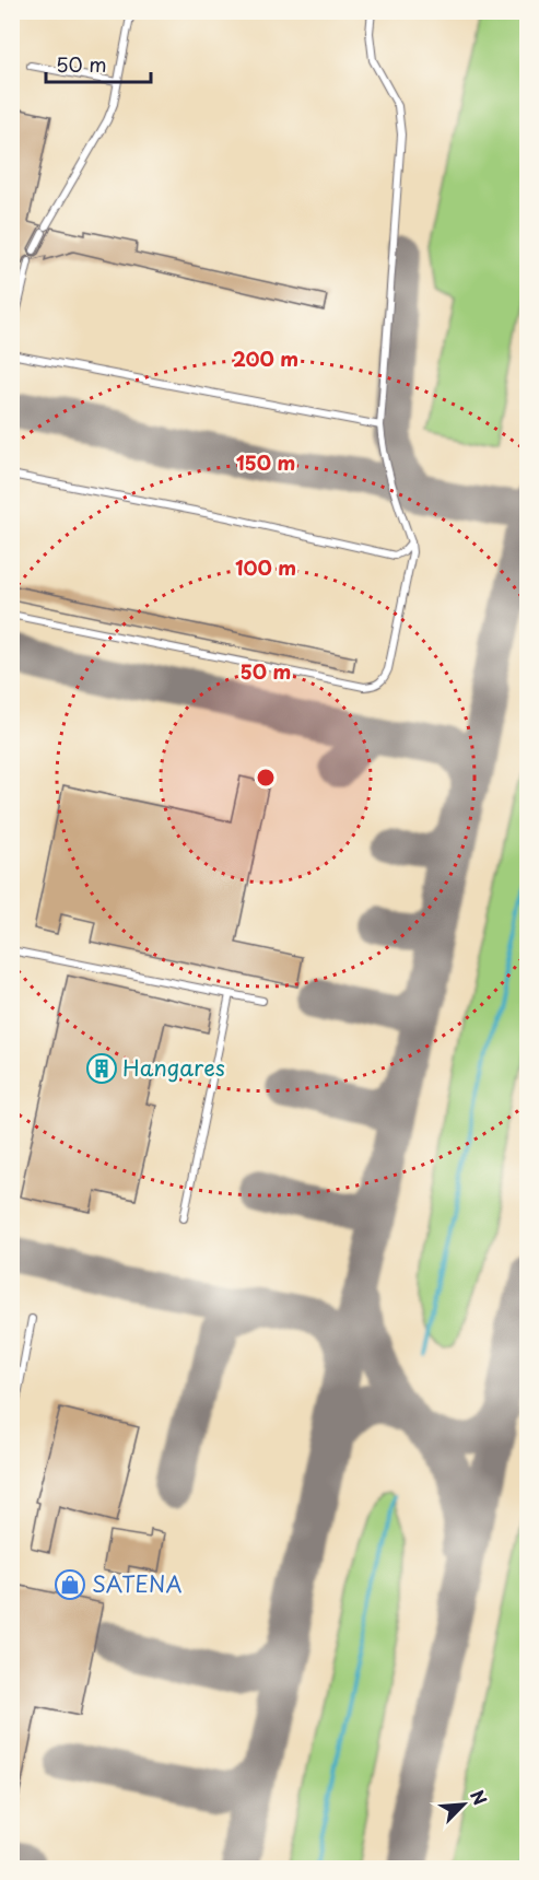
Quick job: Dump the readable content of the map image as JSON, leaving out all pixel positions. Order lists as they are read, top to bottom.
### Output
{
  "places": {
    "building": ["Hangares"],
    "shop": ["SATENA"]
  },
  "scale_bar": "50 m",
  "north": "top right",
  "rings": [
    "200 m",
    "150 m",
    "100 m",
    "50 m"
  ]
}
